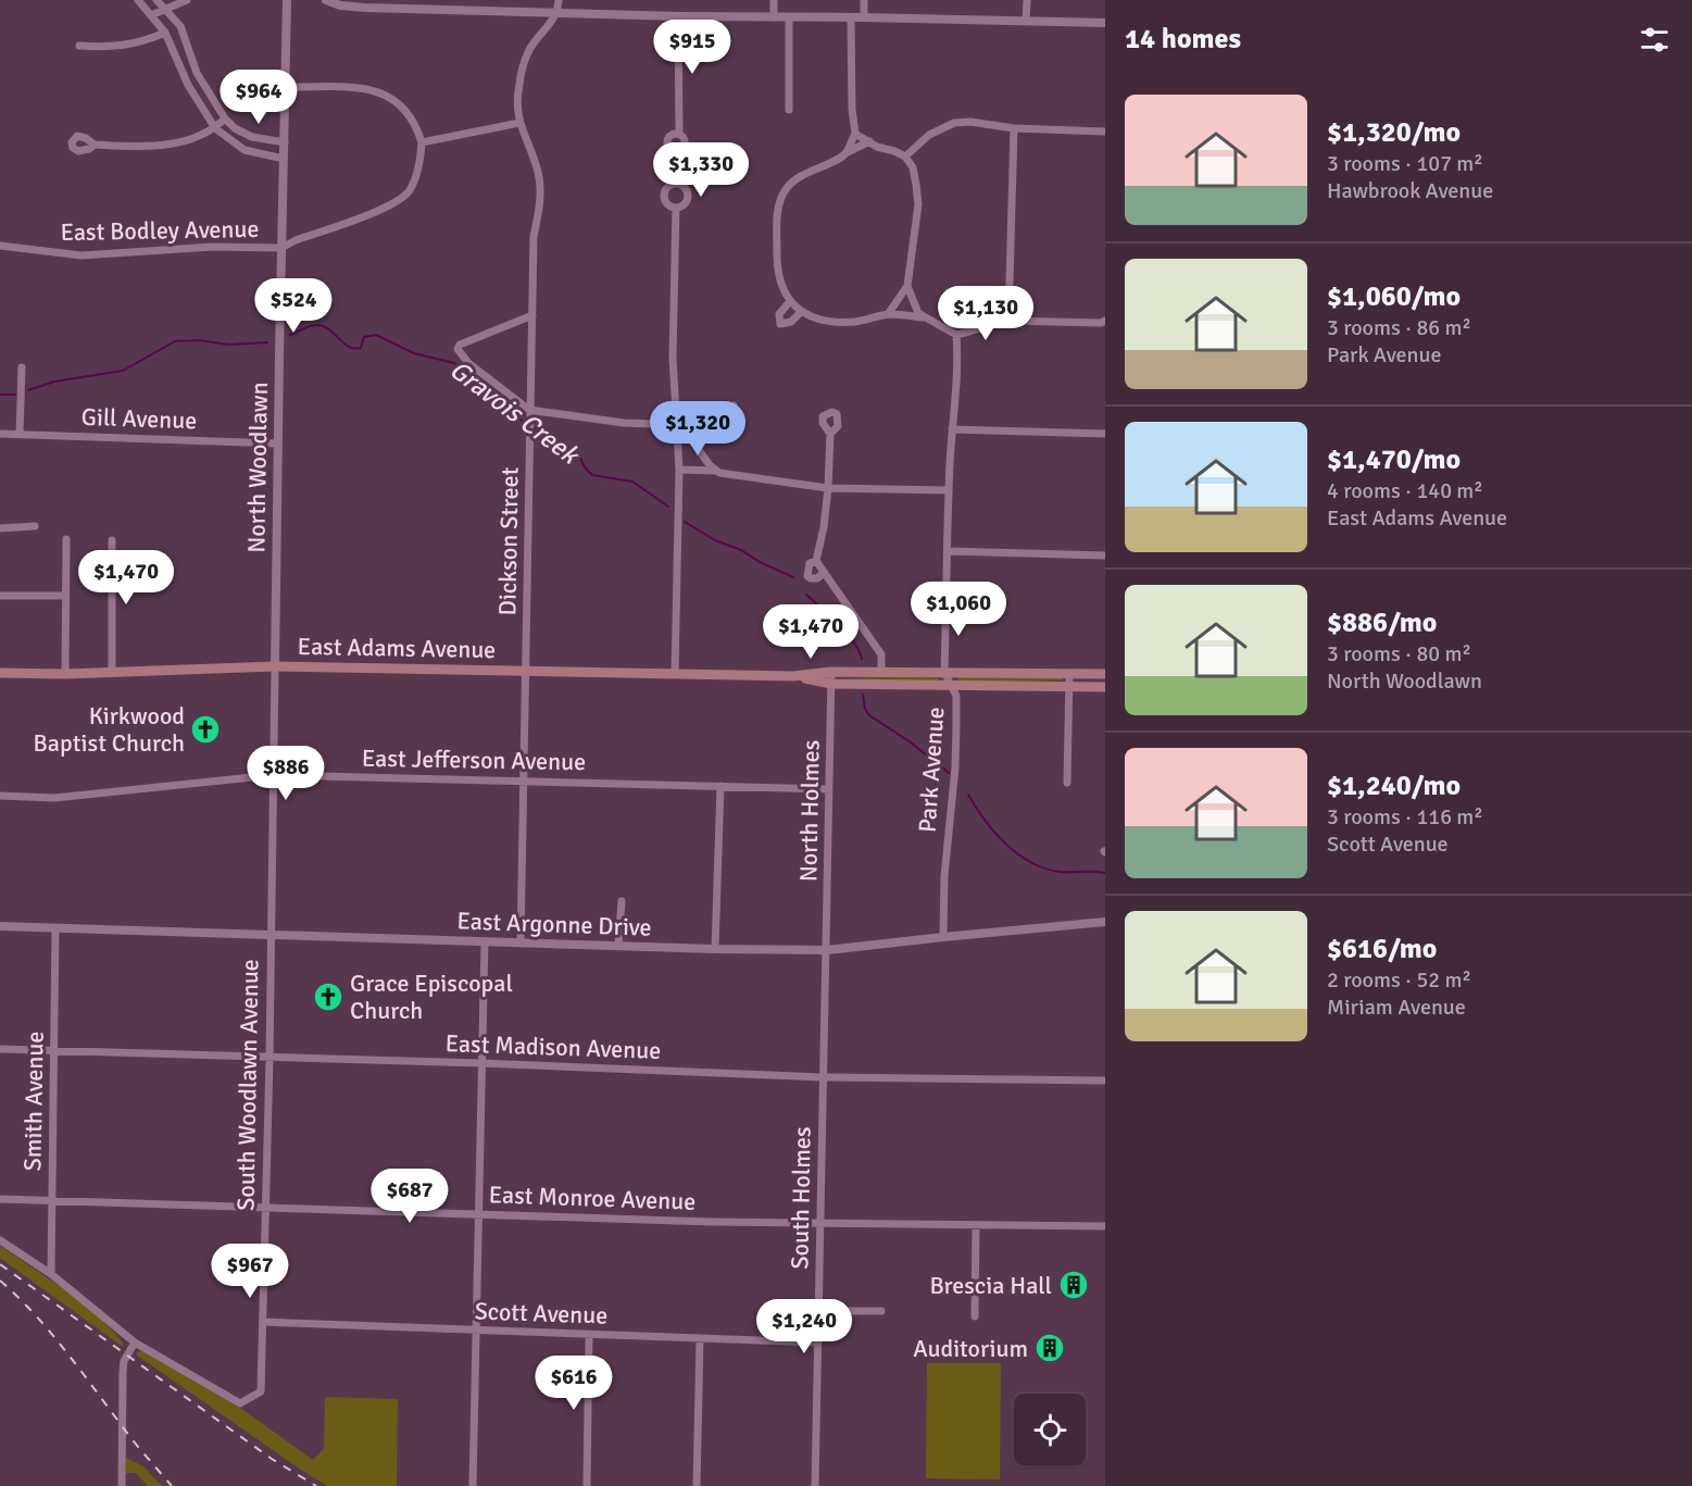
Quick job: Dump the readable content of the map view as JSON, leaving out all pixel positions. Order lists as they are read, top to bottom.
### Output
{
  "streets": {
    "main road": ["East Adams Avenue"],
    "street": [
      "East Bodley Avenue",
      "Gill Avenue",
      "North Woodlawn",
      "Dickson Street",
      "East Jefferson Avenue",
      "Park Avenue",
      "North Holmes",
      "East Argonne Drive",
      "East Madison Avenue",
      "South Woodlawn Avenue",
      "Smith Avenue",
      "East Monroe Avenue",
      "South Holmes",
      "Scott Avenue"
    ]
  },
  "crossings": [
    ["East Bodley Avenue", "North Woodlawn"],
    ["Gill Avenue", "North Woodlawn"],
    ["North Woodlawn", "East Adams Avenue"],
    ["North Woodlawn", "East Jefferson Avenue"],
    ["North Woodlawn", "East Argonne Drive"],
    ["North Woodlawn", "South Woodlawn Avenue"],
    ["Dickson Street", "East Adams Avenue"],
    ["Dickson Street", "East Jefferson Avenue"],
    ["Dickson Street", "East Argonne Drive"],
    ["East Adams Avenue", "North Holmes"],
    ["East Jefferson Avenue", "North Holmes"],
    ["Park Avenue", "East Argonne Drive"],
    ["North Holmes", "East Argonne Drive"],
    ["North Holmes", "South Holmes"],
    ["East Argonne Drive", "South Woodlawn Avenue"],
    ["East Argonne Drive", "Smith Avenue"],
    ["East Argonne Drive", "South Holmes"],
    ["East Madison Avenue", "South Woodlawn Avenue"],
    ["East Madison Avenue", "Smith Avenue"],
    ["East Madison Avenue", "South Holmes"],
    ["South Woodlawn Avenue", "East Monroe Avenue"],
    ["South Woodlawn Avenue", "Scott Avenue"],
    ["Smith Avenue", "East Monroe Avenue"],
    ["East Monroe Avenue", "South Holmes"],
    ["South Holmes", "Scott Avenue"]
  ],
  "water": ["Gravois Creek"],
  "places": {
    "church": ["Kirkwood Baptist Church", "Grace Episcopal Church"],
    "building": ["Brescia Hall", "Auditorium"]
  },
  "page": {
    "heading": "14 homes",
    "price": [
      "$915",
      "$964",
      "$1,330",
      "$524",
      "$1,130",
      "$1,320",
      "$1,470",
      "$1,060",
      "$1,470",
      "$886",
      "$687",
      "$967",
      "$1,240",
      "$616"
    ],
    "list": [
      {
        "name": "$1,320/mo",
        "note": "3 rooms · 107 m² · Hawbrook Avenue"
      },
      {
        "name": "$1,060/mo",
        "note": "3 rooms · 86 m² · Park Avenue"
      },
      {
        "name": "$1,470/mo",
        "note": "4 rooms · 140 m² · East Adams Avenue"
      },
      {
        "name": "$886/mo",
        "note": "3 rooms · 80 m² · North Woodlawn"
      },
      {
        "name": "$1,240/mo",
        "note": "3 rooms · 116 m² · Scott Avenue"
      },
      {
        "name": "$616/mo",
        "note": "2 rooms · 52 m² · Miriam Avenue"
      }
    ]
  }
}
